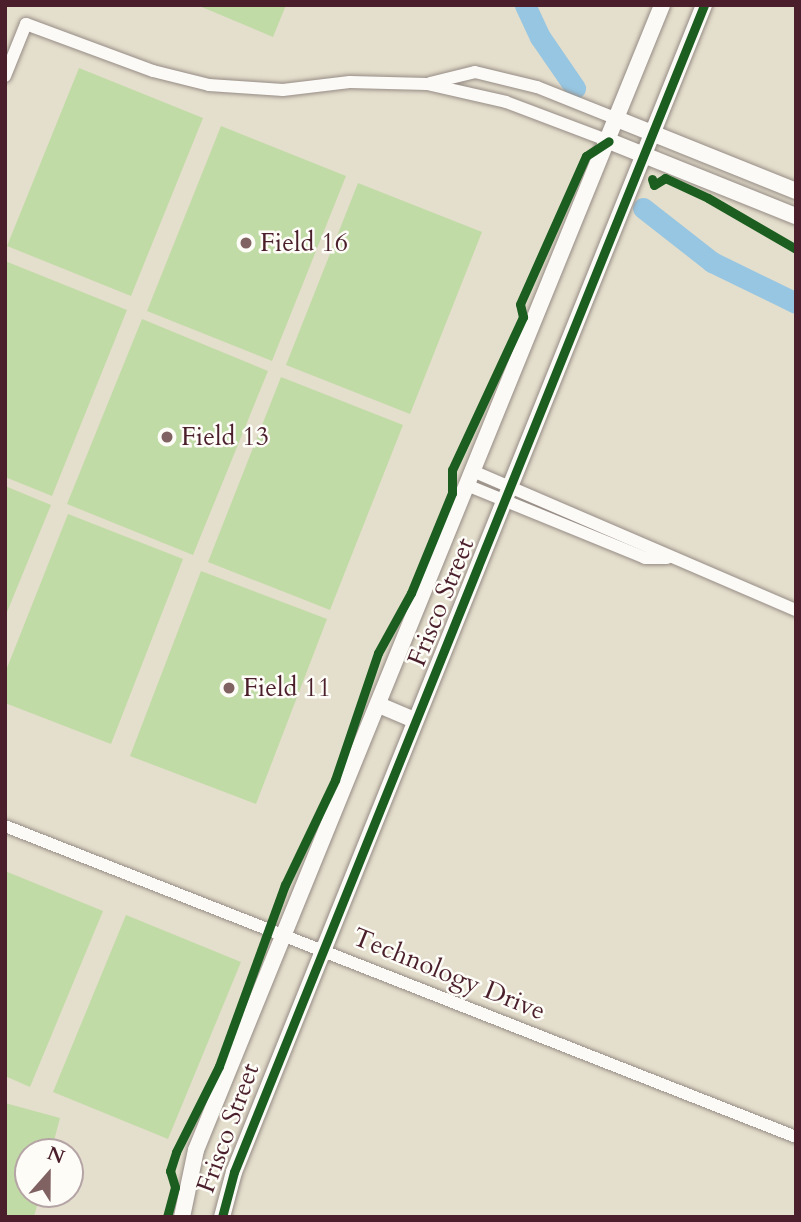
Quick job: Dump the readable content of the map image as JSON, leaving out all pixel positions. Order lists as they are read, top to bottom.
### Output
{
  "streets": {
    "street": ["Frisco Street", "Technology Drive"]
  },
  "crossings": [
    ["Frisco Street", "Technology Drive"]
  ],
  "places": ["Field 16", "Field 13", "Field 11"],
  "north": "top"
}
